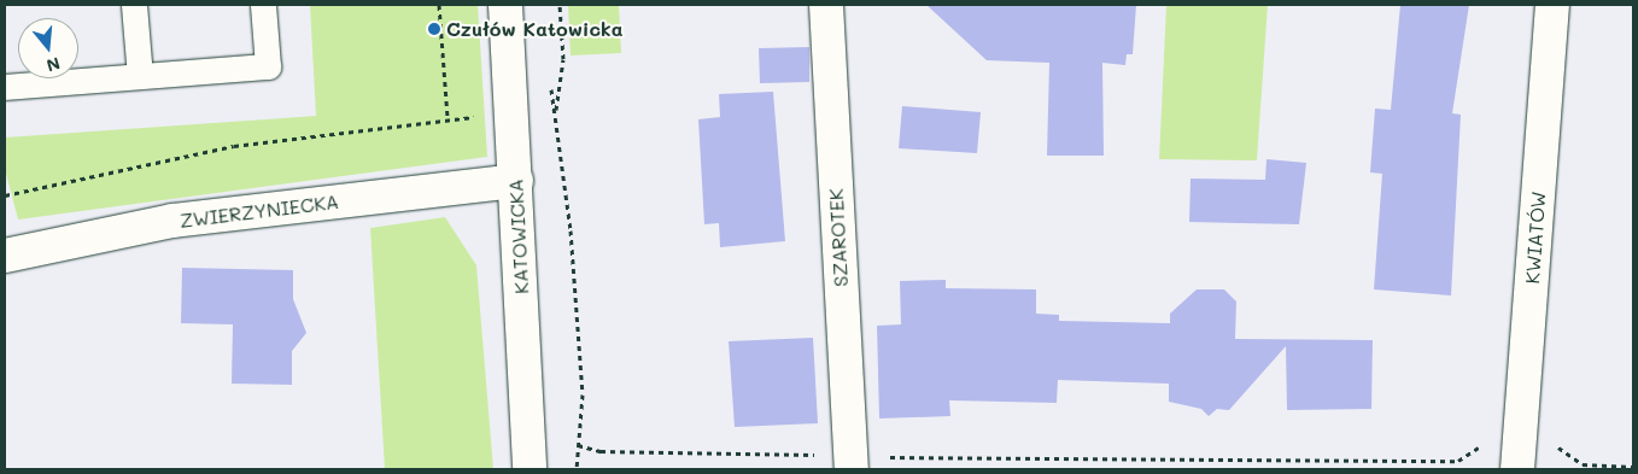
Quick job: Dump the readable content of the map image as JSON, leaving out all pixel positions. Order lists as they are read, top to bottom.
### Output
{
  "streets": {
    "street": [
      "ZWIERZYNIECKA",
      "KATOWICKA",
      "SZAROTEK",
      "KWIATÓW"
    ]
  },
  "crossings": [
    ["ZWIERZYNIECKA", "KATOWICKA"]
  ],
  "places": ["Czułów Katowicka"],
  "north": "bottom"
}
